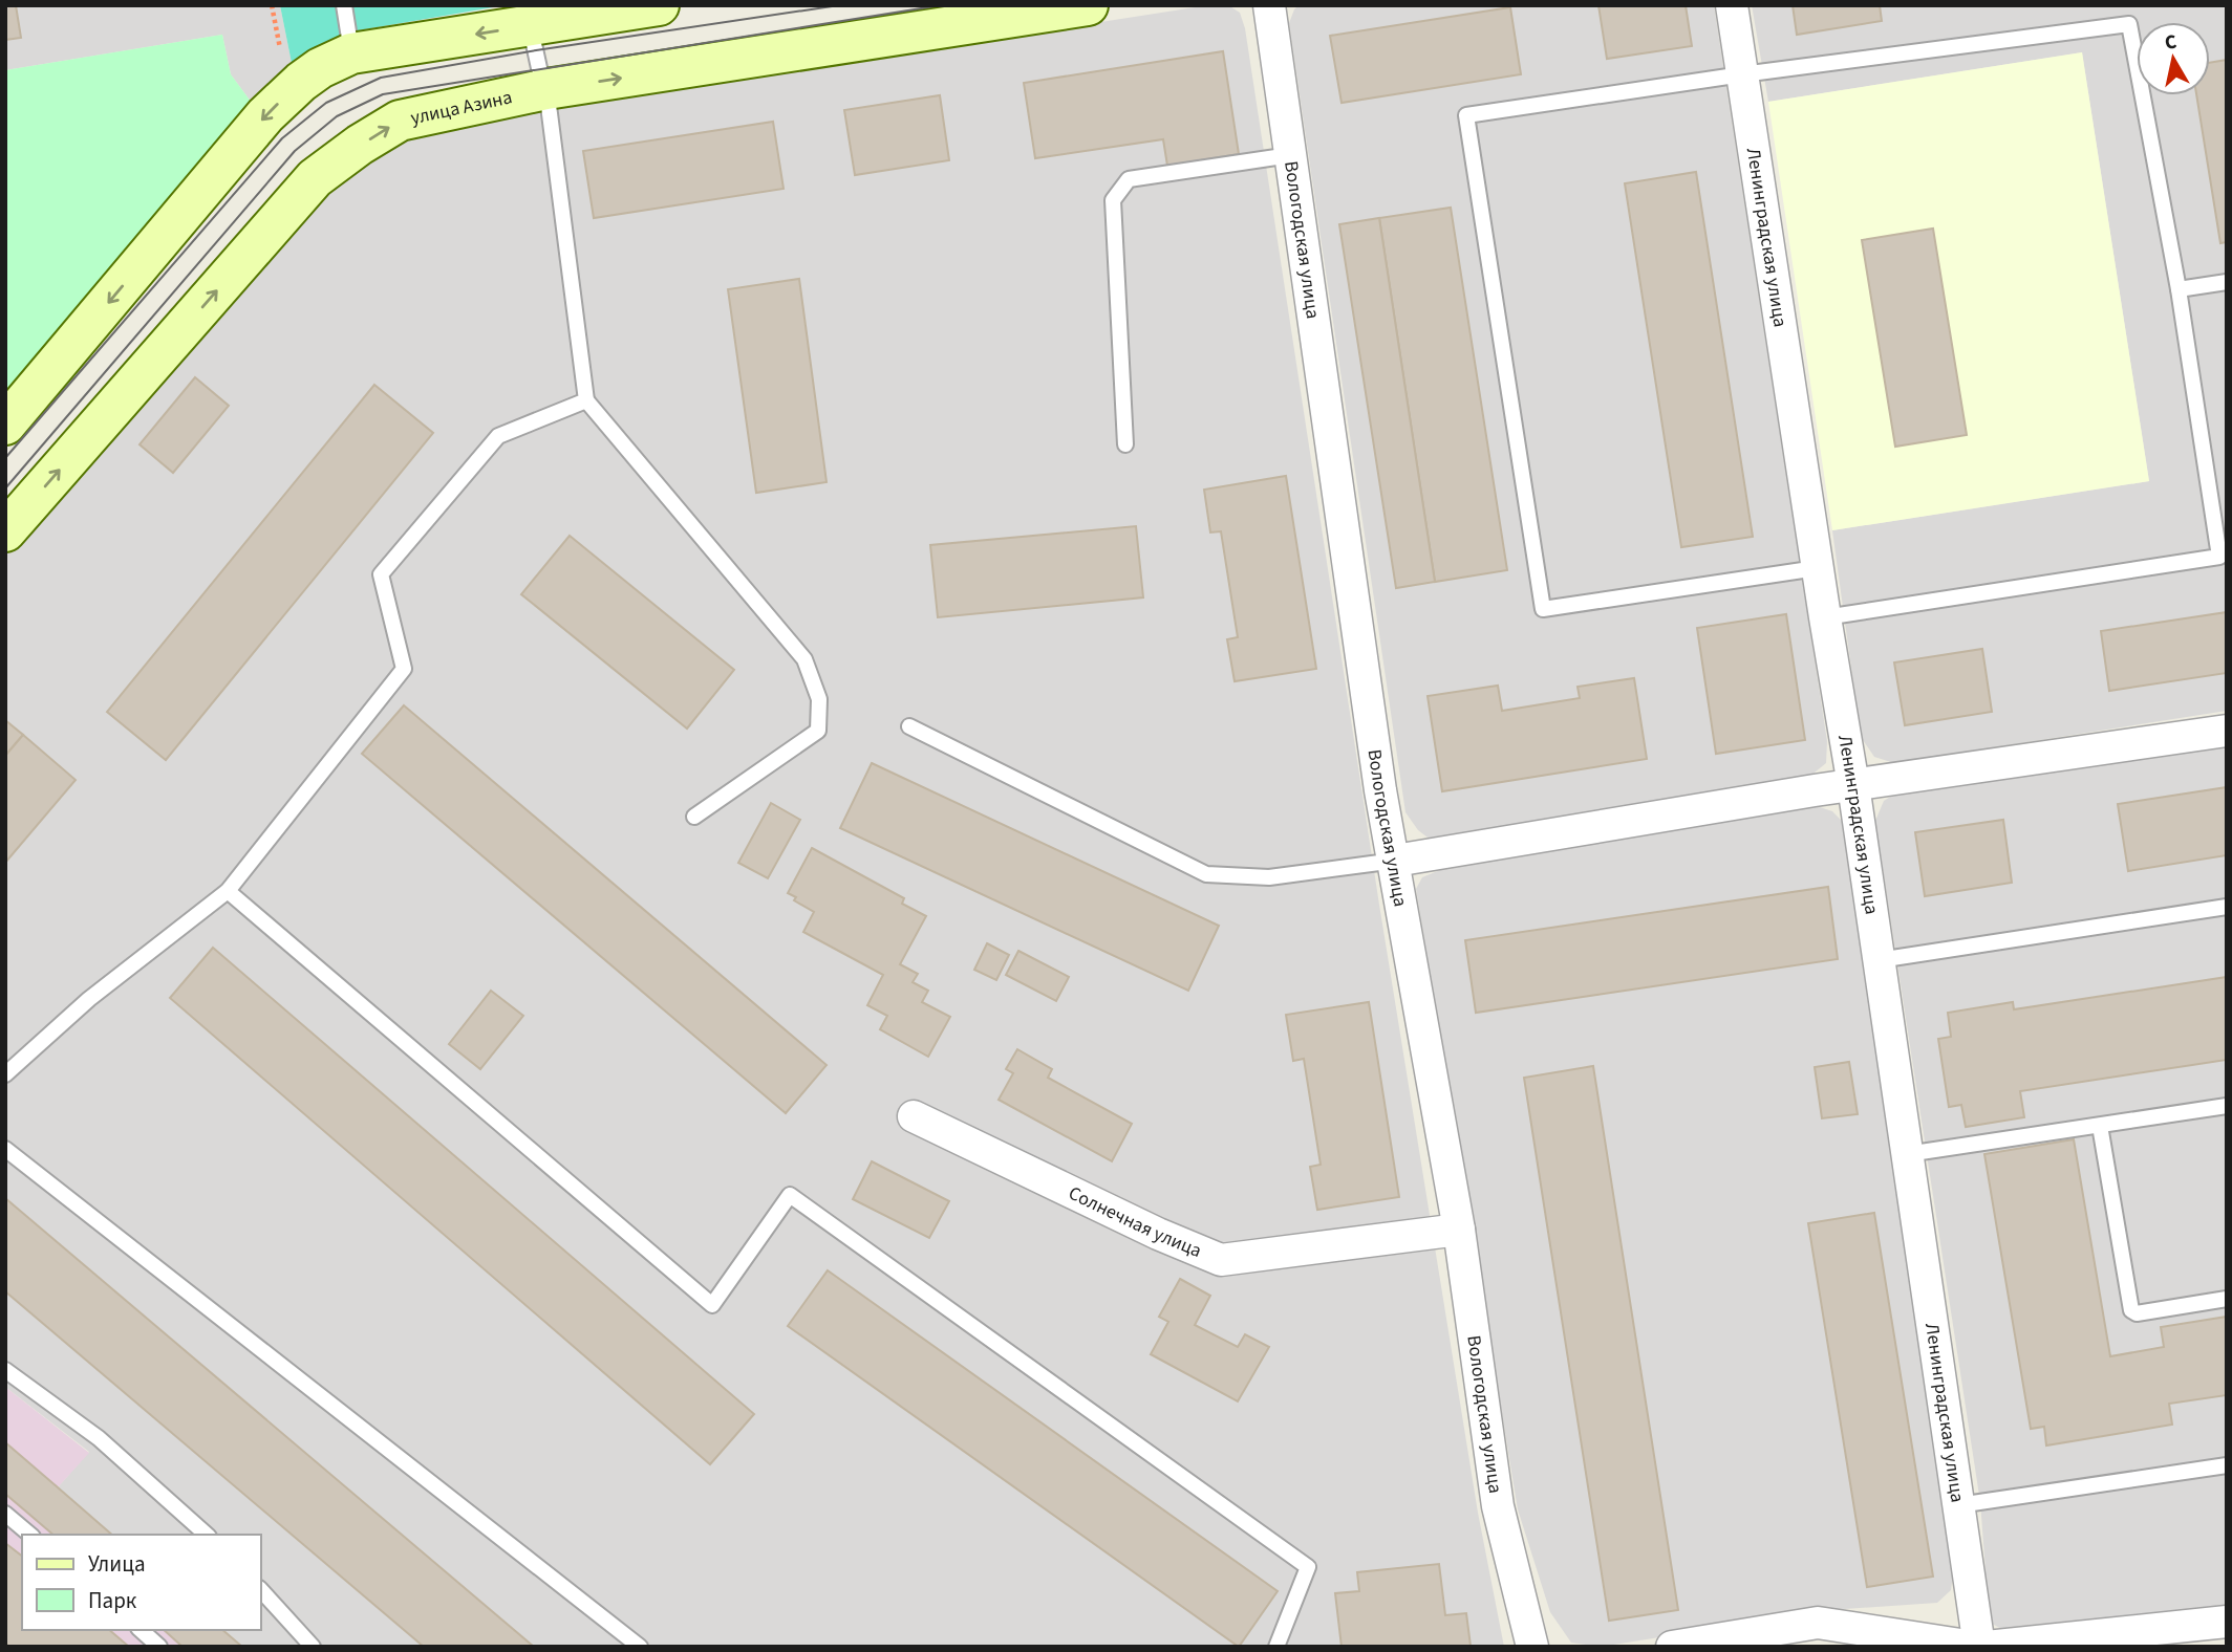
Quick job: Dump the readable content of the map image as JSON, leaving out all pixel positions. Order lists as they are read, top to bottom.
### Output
{
  "streets": {
    "main road": ["улица Азина"],
    "street": ["Ленинградская улица", "Вологодская улица", "Солнечная улица"]
  },
  "crossings": [
    ["Вологодская улица", "Солнечная улица"]
  ],
  "legend": ["Улица", "Парк"],
  "north": "top"
}
